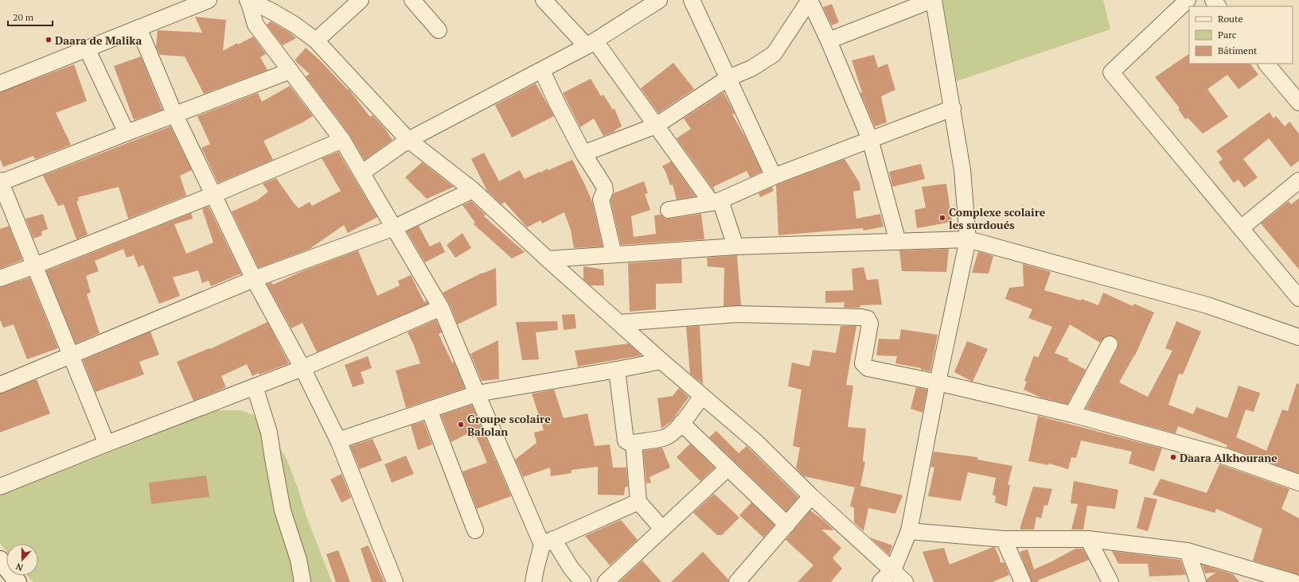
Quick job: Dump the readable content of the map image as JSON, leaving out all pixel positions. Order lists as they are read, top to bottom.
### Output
{
  "places": [
    "Daara de Malika",
    "Complexe scolaire les surdoués",
    "Groupe scolaire Balolan",
    "Daara Alkhourane"
  ],
  "legend": ["Route", "Parc", "Bâtiment"],
  "scale_bar": "20 m",
  "north": "bottom"
}
